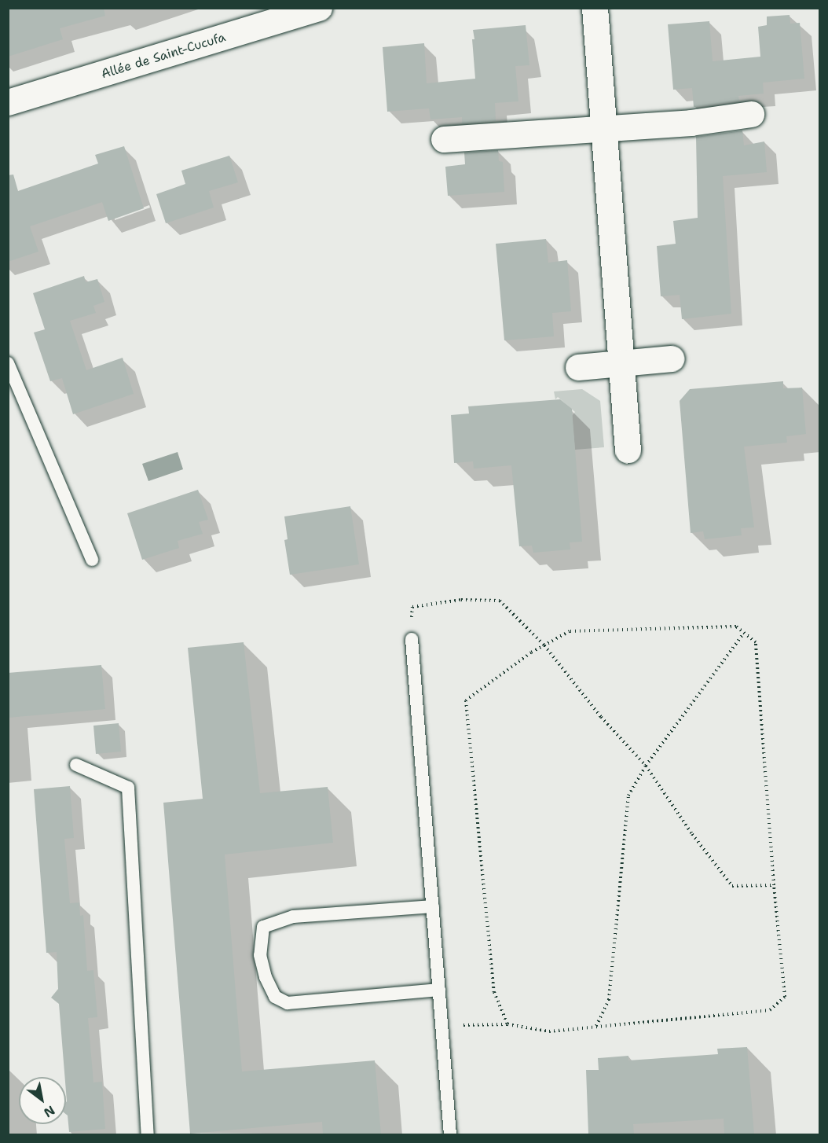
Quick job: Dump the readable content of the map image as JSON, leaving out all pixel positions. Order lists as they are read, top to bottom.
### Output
{
  "streets": {
    "street": ["Allée de Saint-Cucufa"]
  },
  "north": "bottom right"
}
